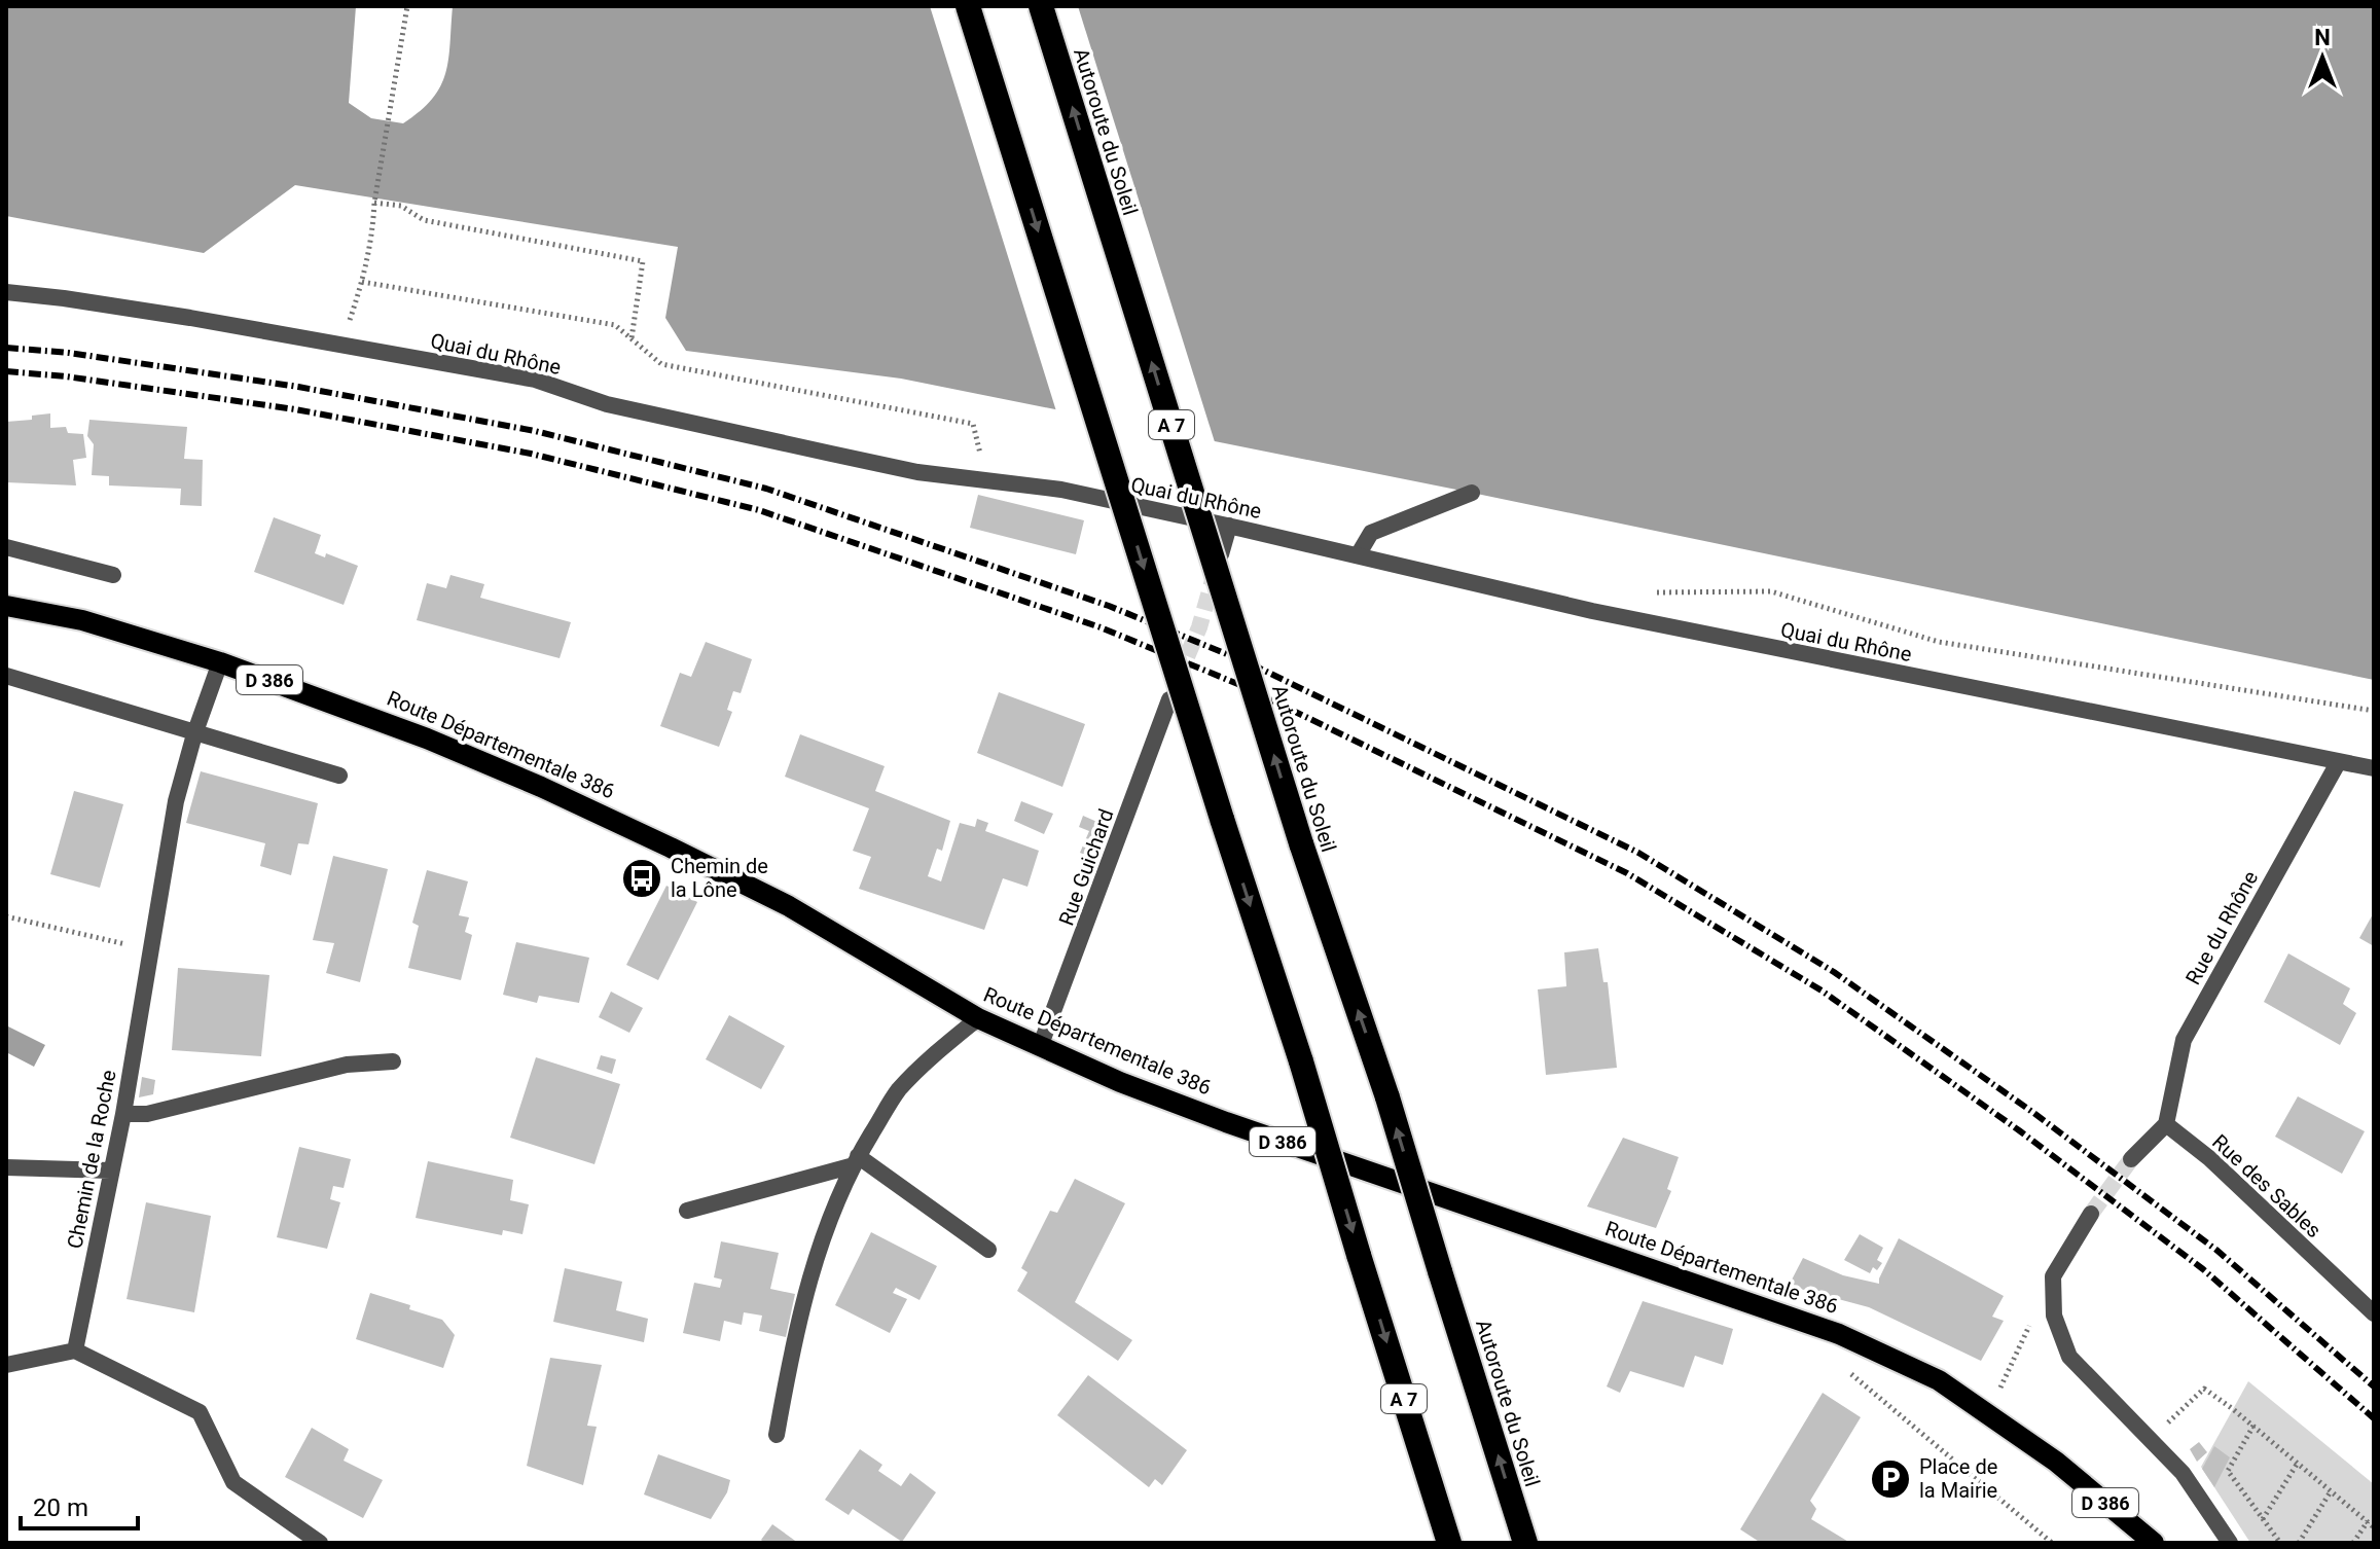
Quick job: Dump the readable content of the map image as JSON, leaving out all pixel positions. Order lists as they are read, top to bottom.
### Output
{
  "streets": {
    "highway": ["Autoroute du Soleil", "A 7"],
    "main road": ["D 386", "Route Départementale 386"],
    "street": [
      "Quai du Rhône",
      "Rue Guichard",
      "Rue du Rhône",
      "Chemin de la Roche",
      "Rue des Sables"
    ]
  },
  "crossings": [
    ["Quai du Rhône", "Rue du Rhône"],
    ["Route Départementale 386", "Rue Guichard"],
    ["Route Départementale 386", "Chemin de la Roche"],
    ["Rue du Rhône", "Rue des Sables"]
  ],
  "places": {
    "bus stop": ["Chemin de la Lône"],
    "parking": ["Place de la Mairie"]
  },
  "scale_bar": "20 m",
  "north": "top"
}
